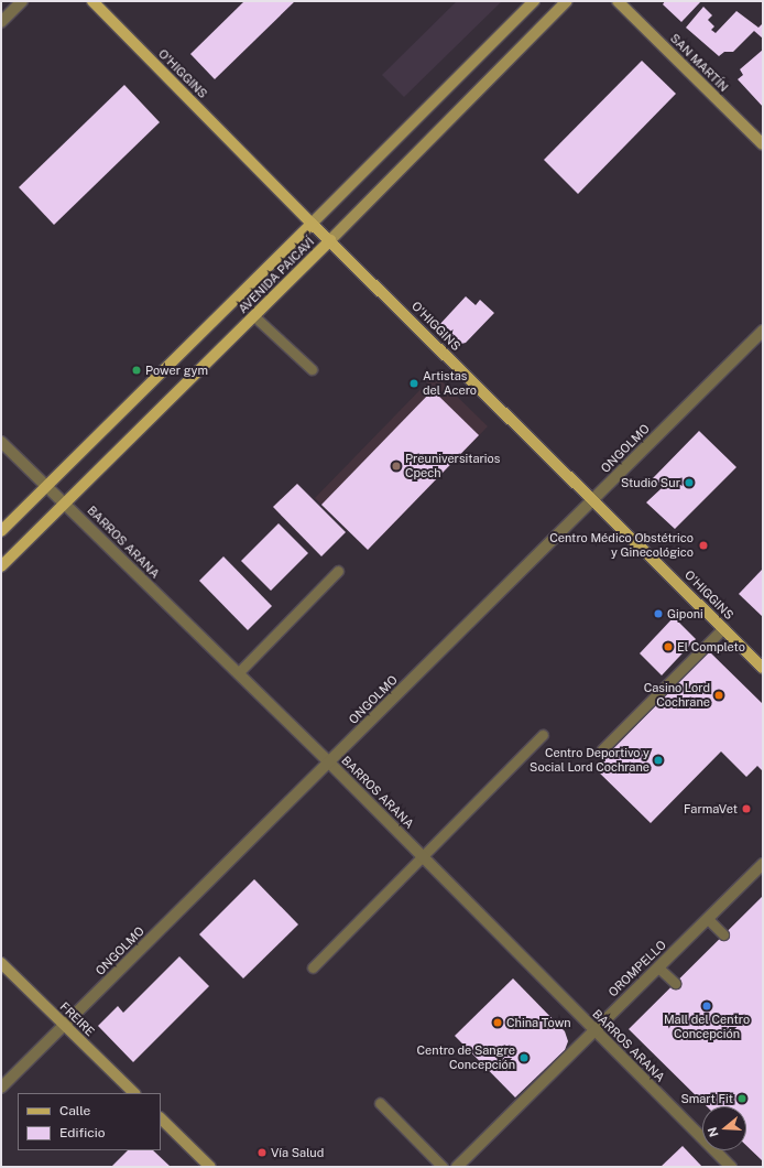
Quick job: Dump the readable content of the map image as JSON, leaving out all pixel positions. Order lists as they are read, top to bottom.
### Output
{
  "streets": {
    "main road": [
      "SAN MARTÍN",
      "O'HIGGINS",
      "AVENIDA PAICAVÍ",
      "FREIRE"
    ],
    "street": ["ONGOLMO", "BARROS ARANA", "OROMPELLO"]
  },
  "crossings": [
    ["O'HIGGINS", "AVENIDA PAICAVÍ"],
    ["O'HIGGINS", "ONGOLMO"],
    ["AVENIDA PAICAVÍ", "BARROS ARANA"],
    ["ONGOLMO", "BARROS ARANA"],
    ["ONGOLMO", "FREIRE"],
    ["BARROS ARANA", "OROMPELLO"]
  ],
  "places": [
    "Power gym",
    "Artistas del Acero",
    "Preuniversitarios Cpech",
    "Studio Sur",
    "Centro Médico Obstétrico y Ginecológico",
    "Giponi",
    "El Completo",
    "Casino Lord Cochrane",
    "Centro Deportivo y Social Lord Cochrane",
    "FarmaVet",
    "Mall del Centro Concepción",
    "China Town",
    "Centro de Sangre Concepción",
    "Smart Fit",
    "Vía Salud"
  ],
  "legend": ["Calle", "Edificio"],
  "north": "left"
}
